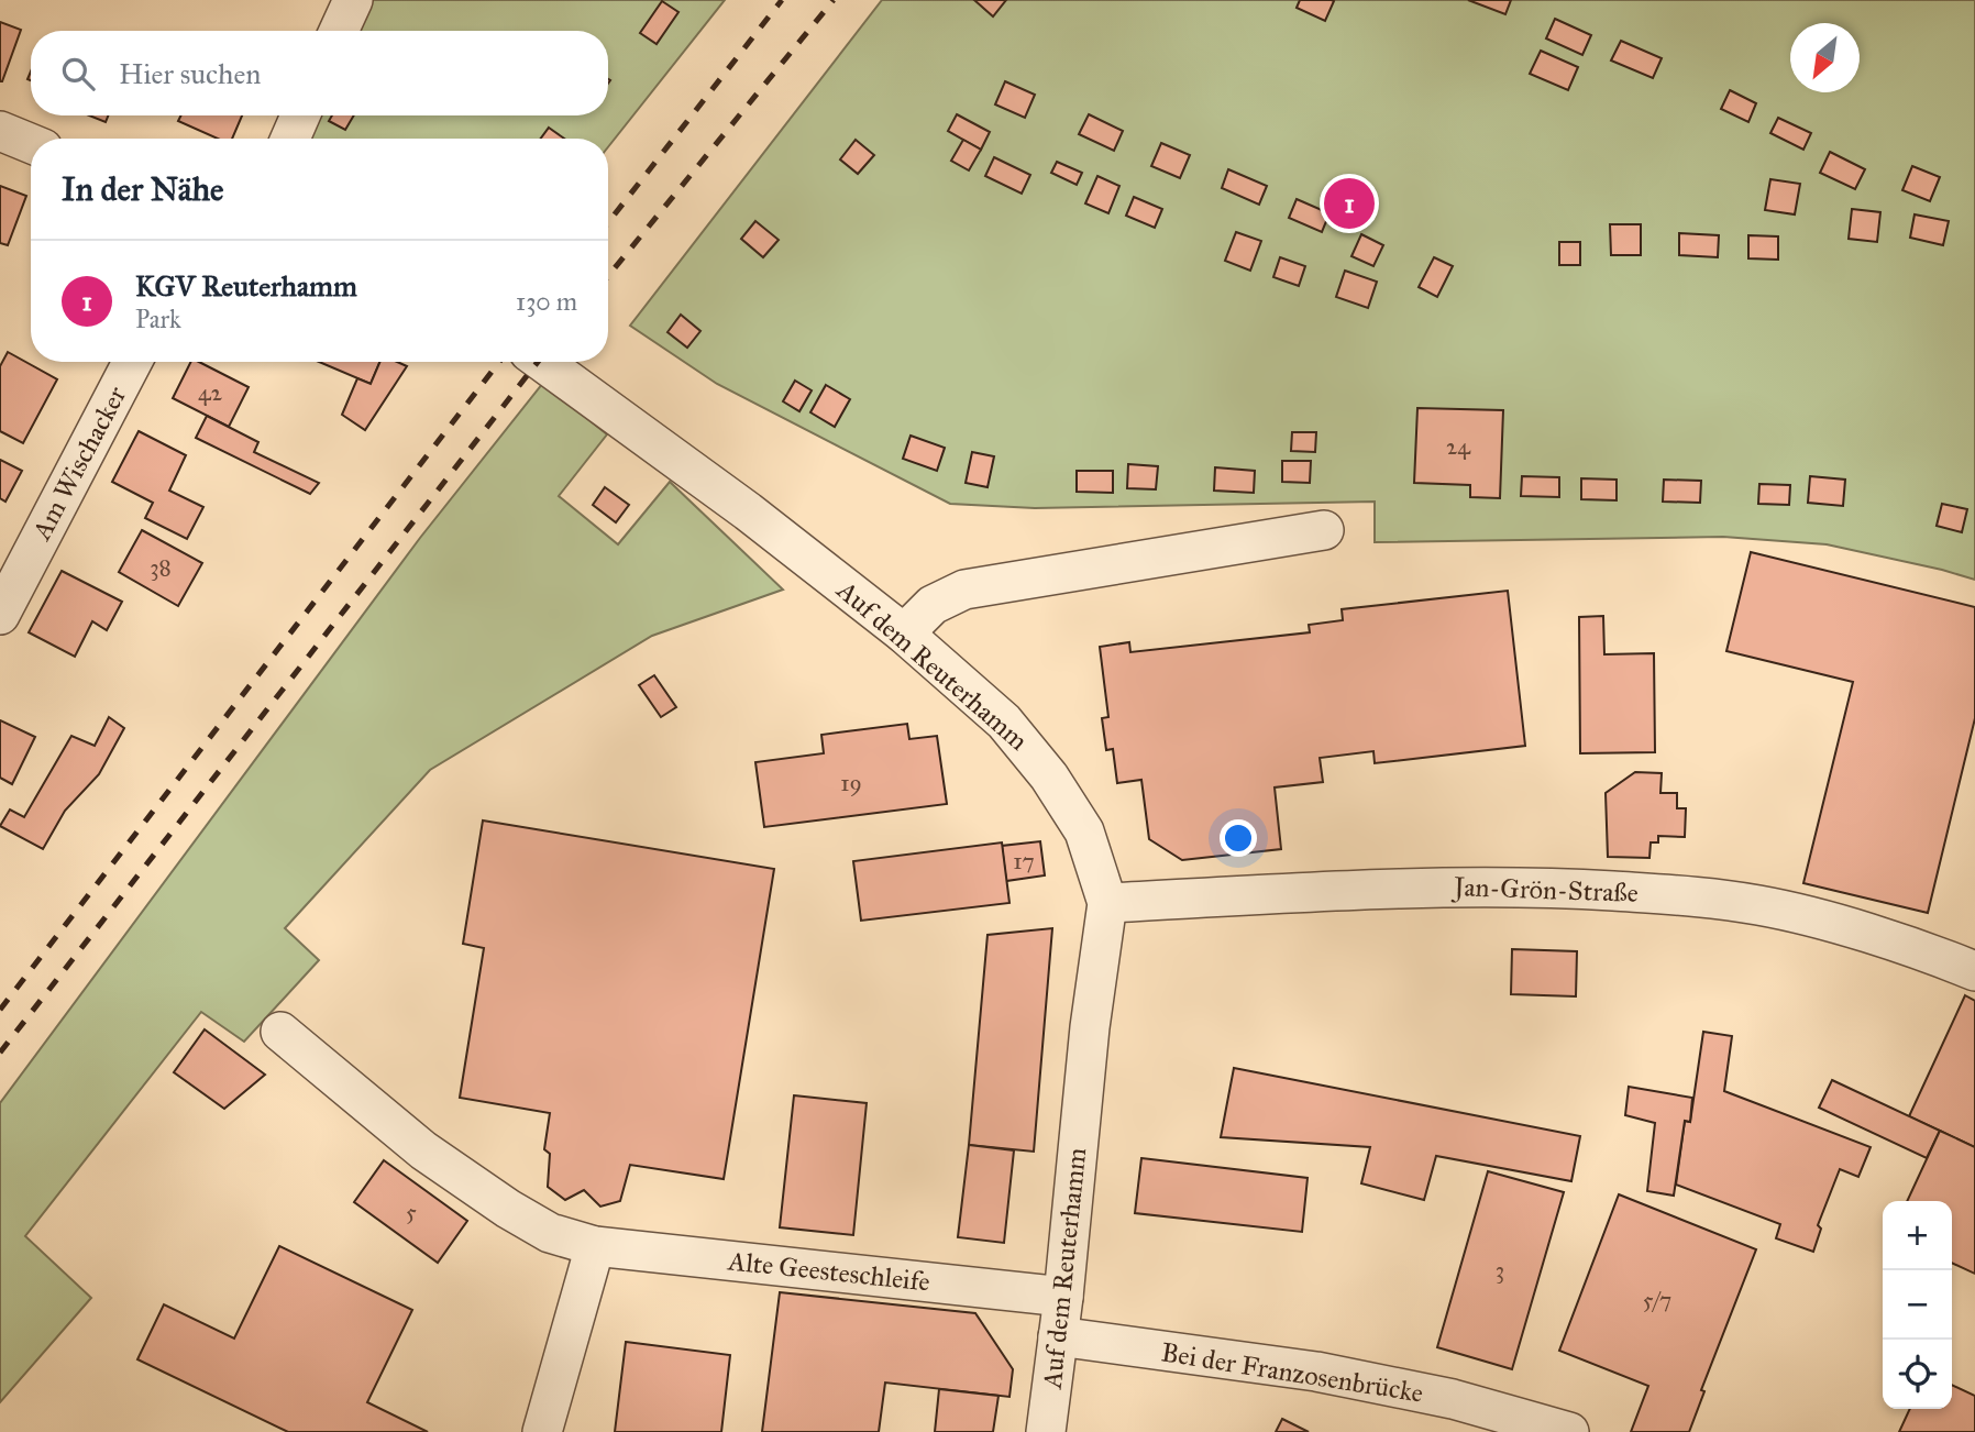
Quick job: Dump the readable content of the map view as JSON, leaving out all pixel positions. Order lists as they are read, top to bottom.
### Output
{
  "streets": {
    "street": [
      "Am Wischacker",
      "Auf dem Reuterhamm",
      "Jan-Grön-Straße",
      "Alte Geesteschleife",
      "Bei der Franzosenbrücke"
    ]
  },
  "crossings": [
    ["Auf dem Reuterhamm", "Jan-Grön-Straße"],
    ["Auf dem Reuterhamm", "Alte Geesteschleife"],
    ["Auf dem Reuterhamm", "Bei der Franzosenbrücke"]
  ],
  "house_numbers": [
    "42",
    "24",
    "38",
    "19",
    "17",
    "5",
    "3",
    "5/7"
  ],
  "north": "bottom left",
  "page": {
    "search": "Hier suchen",
    "heading": "In der Nähe",
    "pins": "1",
    "list": [
      {
        "mark": "1",
        "name": "KGV Reuterhamm",
        "note": "Park",
        "value": "130 m"
      }
    ],
    "map_buttons": ["+", "−"]
  }
}
